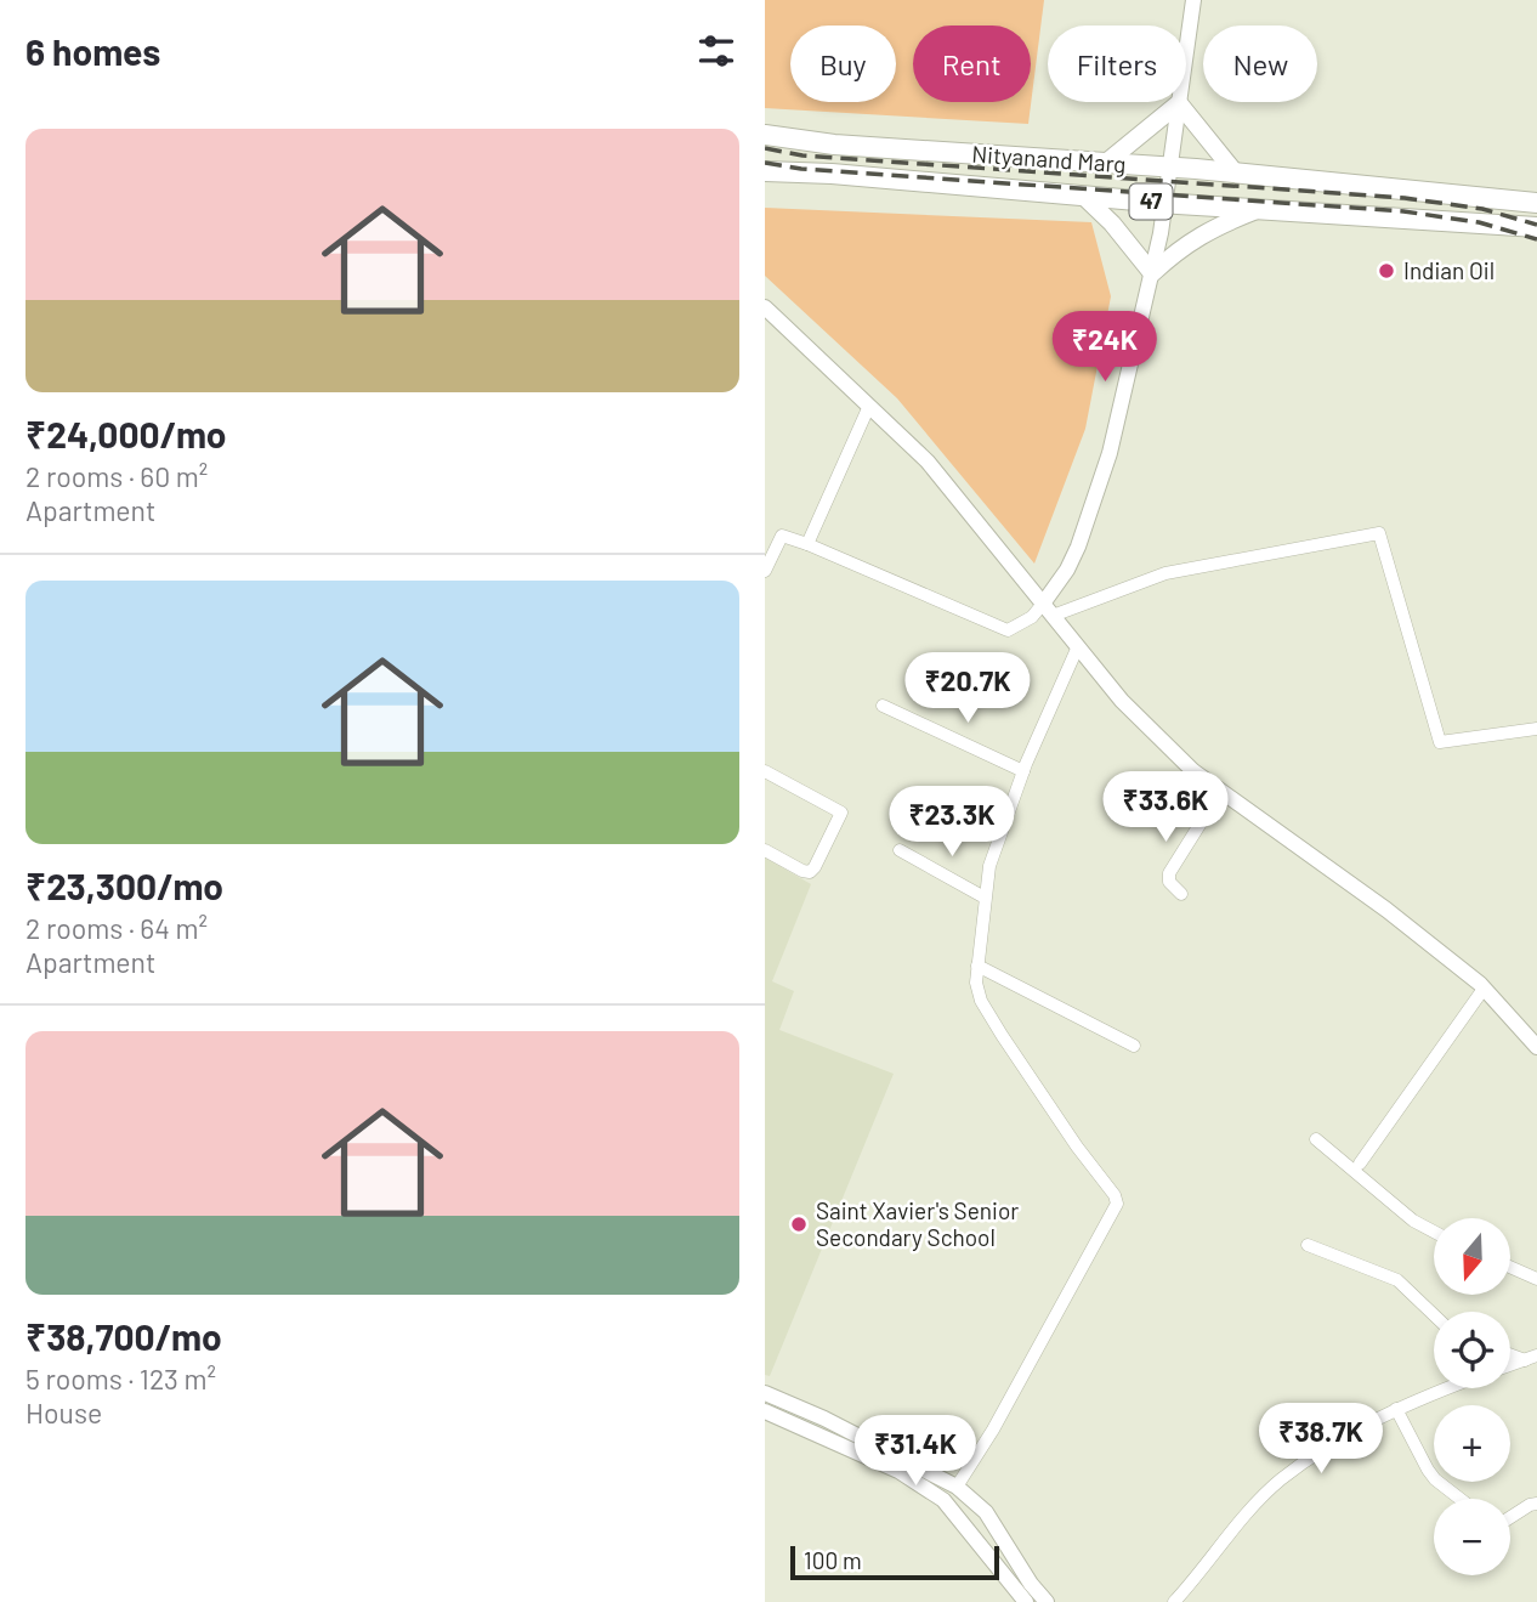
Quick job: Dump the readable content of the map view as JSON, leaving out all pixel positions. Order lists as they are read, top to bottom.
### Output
{
  "streets": {
    "main road": ["Nityanand Marg", "47"]
  },
  "places": ["Indian Oil", "Saint Xavier's Senior Secondary School"],
  "scale_bar": "100 m",
  "north": "bottom",
  "page": {
    "heading": "6 homes",
    "chip": [
      "Buy",
      "Rent",
      "Filters",
      "New"
    ],
    "list": [
      {
        "name": "₹24,000/mo",
        "note": "2 rooms · 60 m² · Apartment"
      },
      {
        "name": "₹23,300/mo",
        "note": "2 rooms · 64 m² · Apartment"
      },
      {
        "name": "₹38,700/mo",
        "note": "5 rooms · 123 m² · House"
      }
    ],
    "price": [
      "₹24K",
      "₹20.7K",
      "₹33.6K",
      "₹23.3K",
      "₹38.7K",
      "₹31.4K"
    ],
    "map_buttons": ["+", "−"],
    "scale": "100 m"
  }
}
